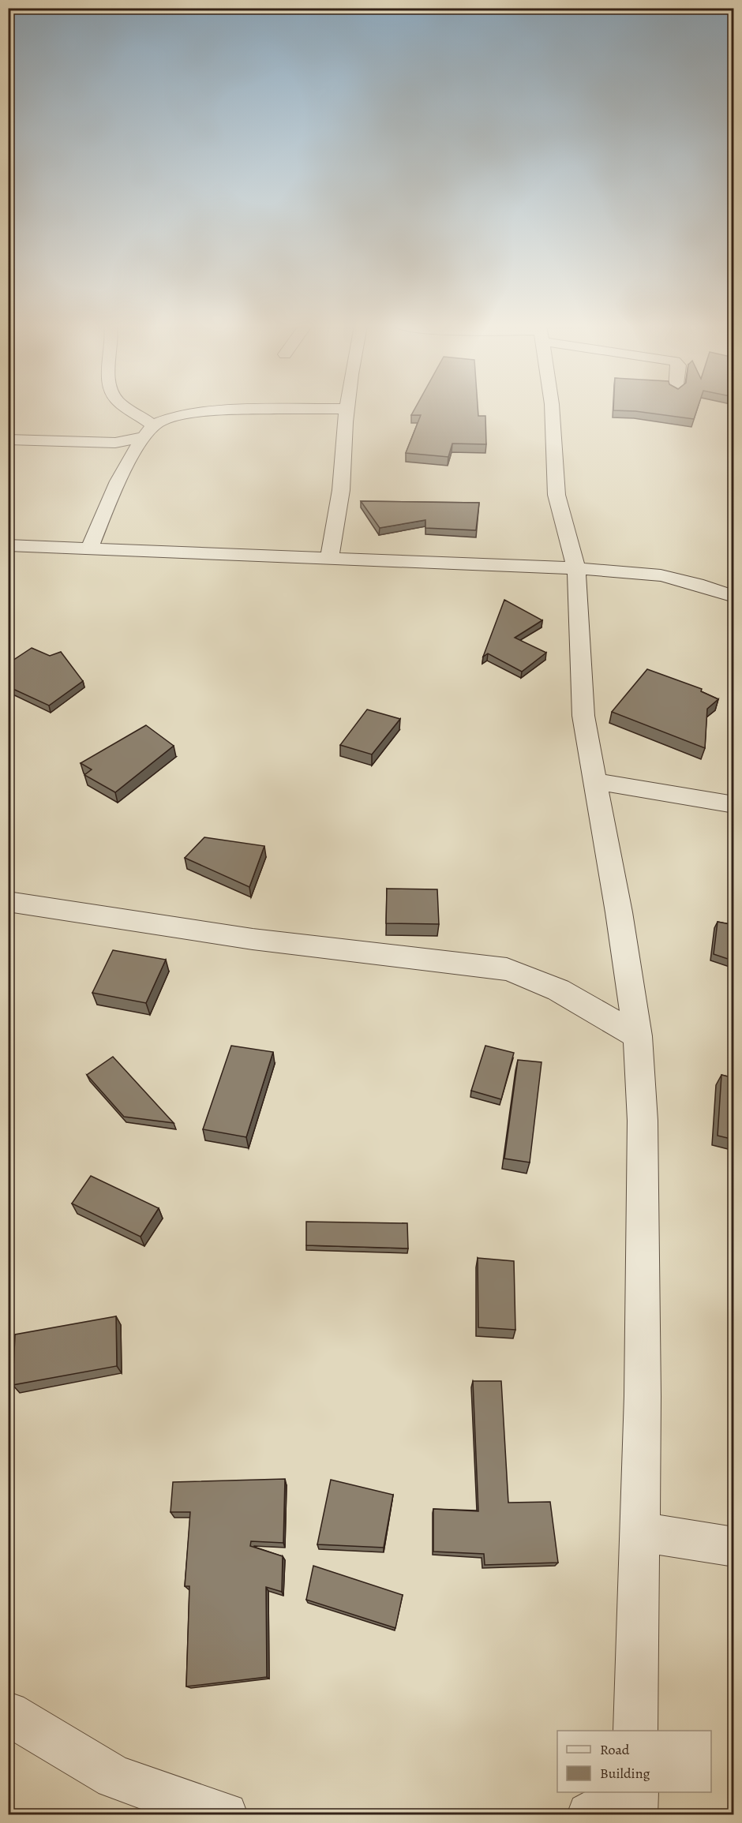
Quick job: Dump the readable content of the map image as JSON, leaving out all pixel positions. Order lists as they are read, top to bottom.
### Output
{
  "legend": ["Road", "Building"]
}
